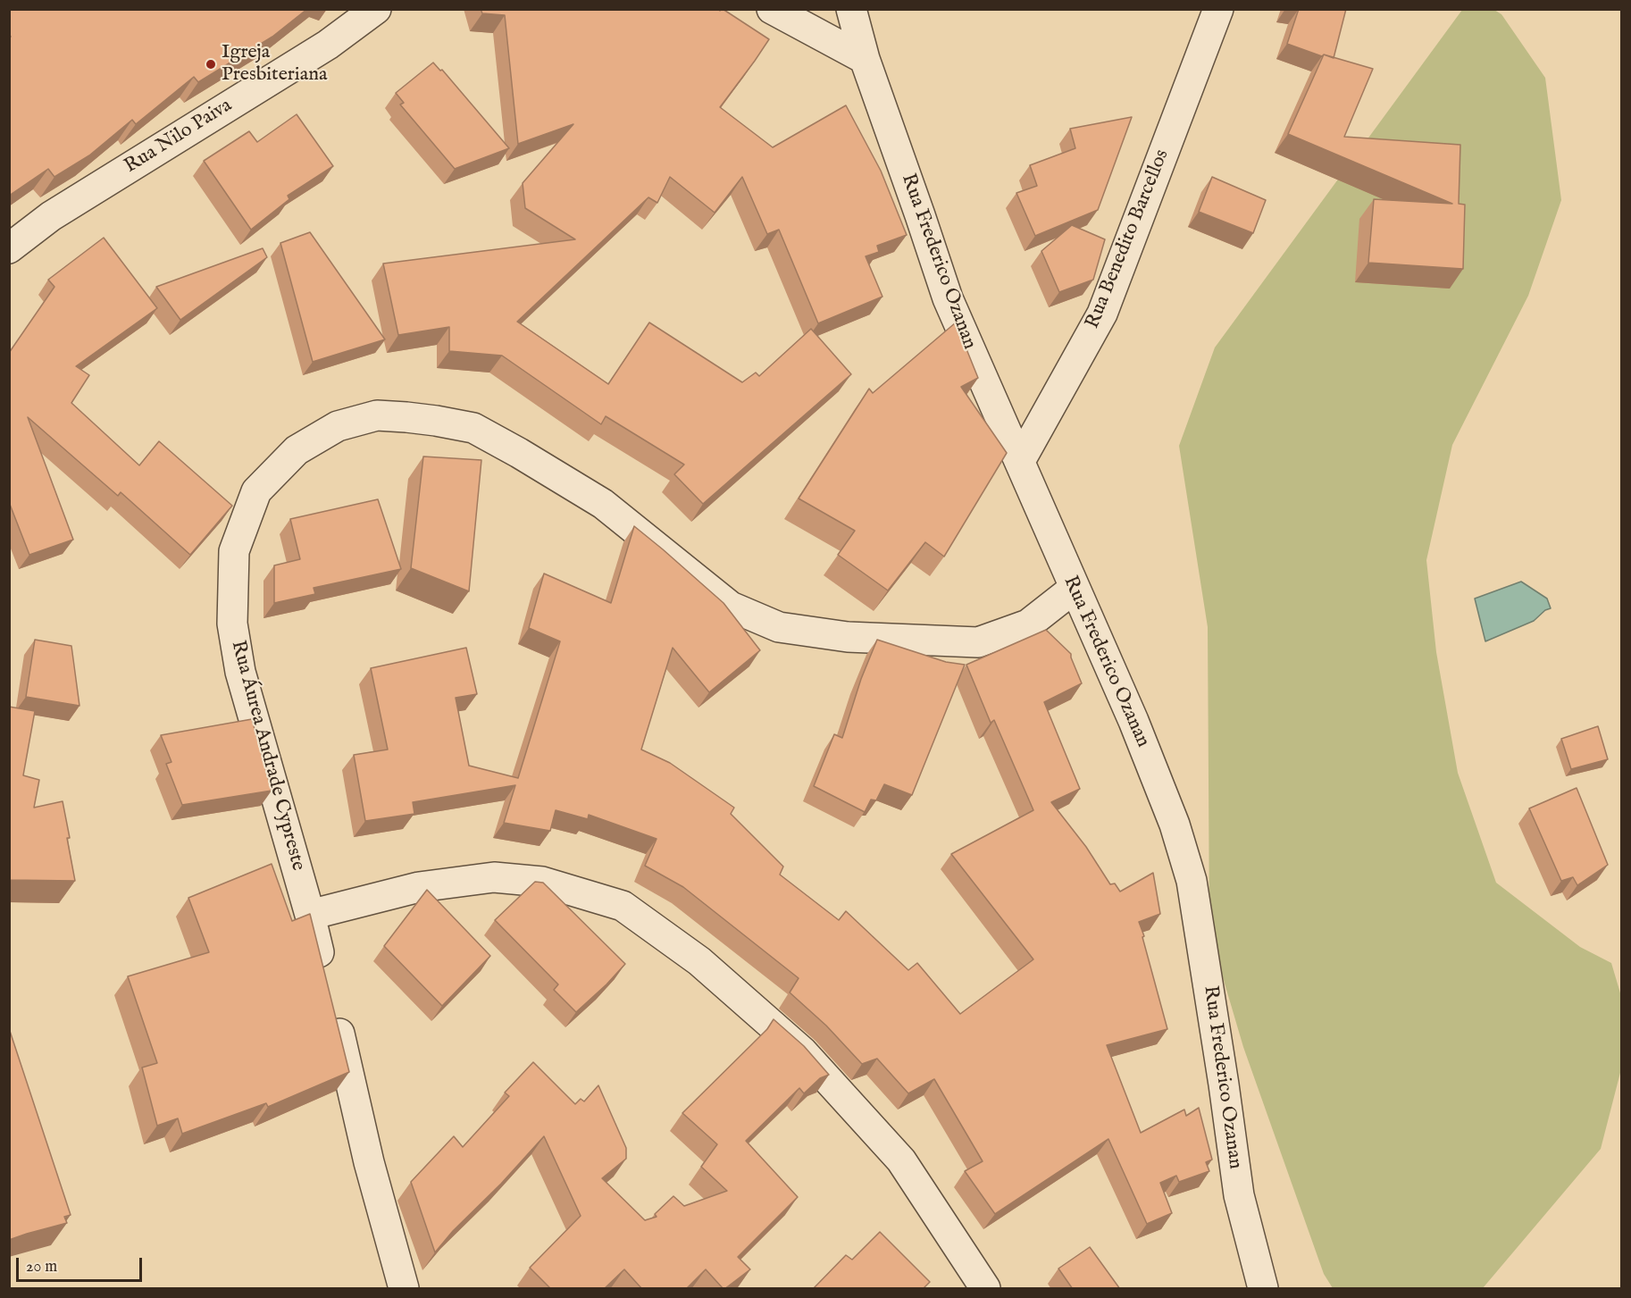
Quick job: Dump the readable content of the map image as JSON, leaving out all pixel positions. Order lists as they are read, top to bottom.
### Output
{
  "streets": {
    "street": [
      "Rua Nilo Paiva",
      "Rua Benedito Barcellos",
      "Rua Frederico Ozanan",
      "Rua Áurea Andrade Cypreste"
    ]
  },
  "crossings": [
    ["Rua Benedito Barcellos", "Rua Frederico Ozanan"],
    ["Rua Frederico Ozanan", "Rua Áurea Andrade Cypreste"]
  ],
  "places": ["Igreja Presbiteriana"],
  "scale_bar": "20 m"
}
